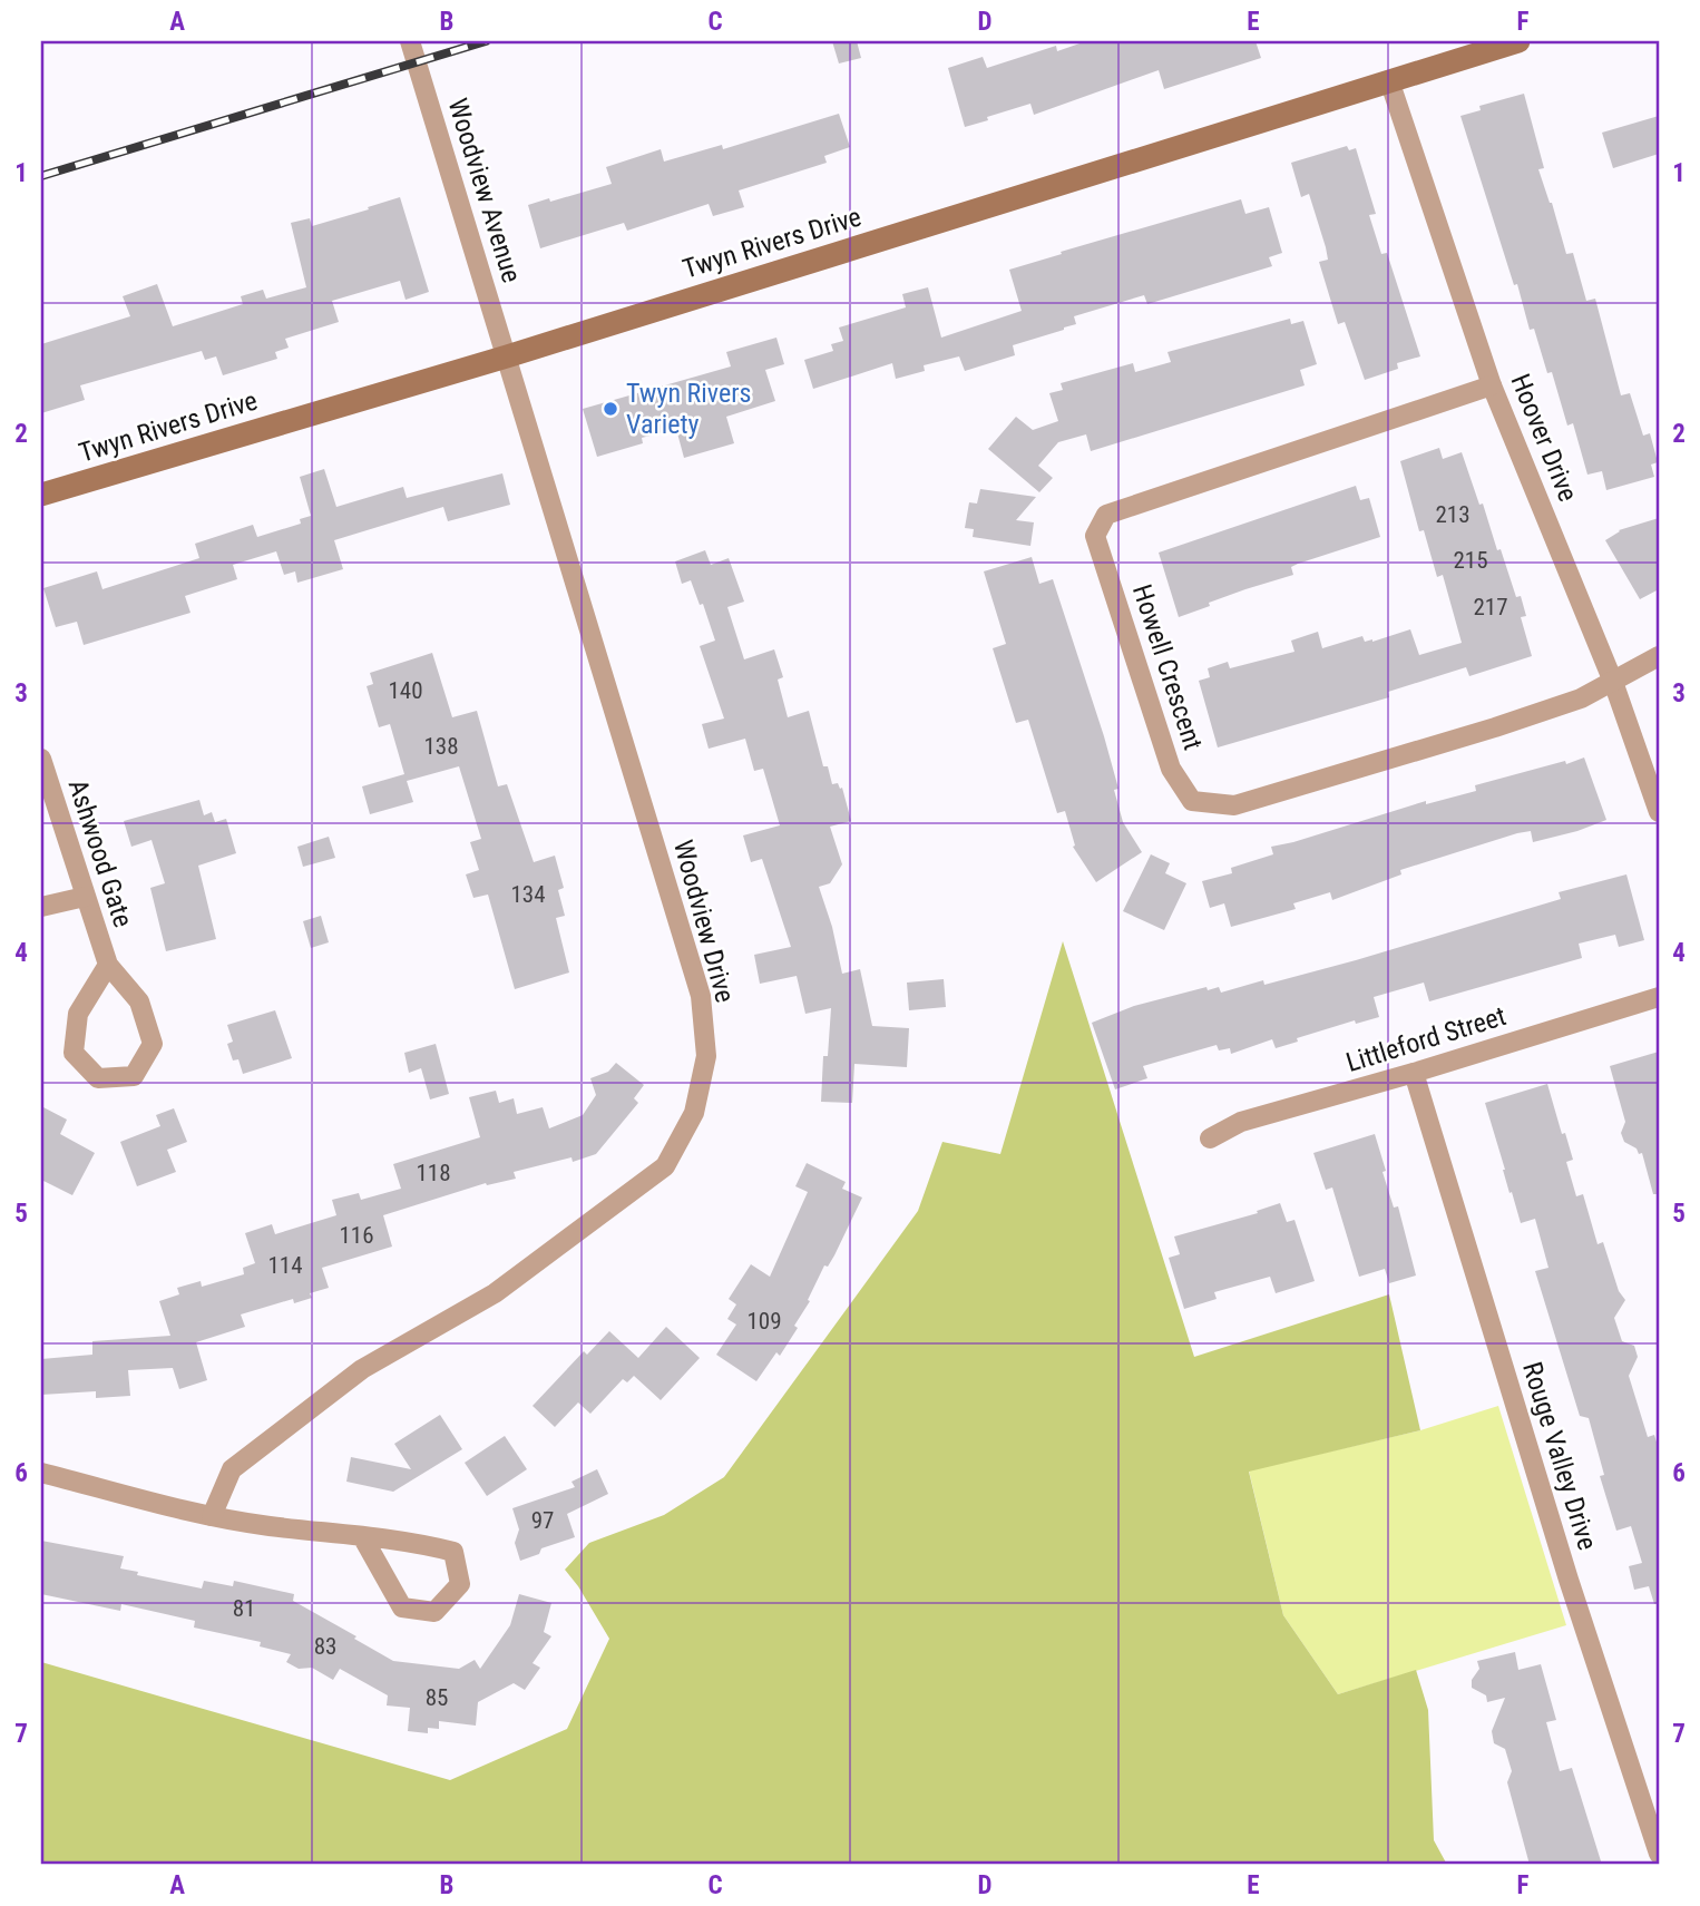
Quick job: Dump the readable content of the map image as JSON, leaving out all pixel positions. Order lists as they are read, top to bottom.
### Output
{
  "streets": {
    "street": [
      "Woodview Avenue",
      "Twyn Rivers Drive",
      "Hoover Drive",
      "Howell Crescent",
      "Ashwood Gate",
      "Woodview Drive",
      "Littleford Street",
      "Rouge Valley Drive"
    ]
  },
  "crossings": [
    ["Woodview Avenue", "Twyn Rivers Drive"],
    ["Woodview Avenue", "Woodview Drive"],
    ["Twyn Rivers Drive", "Hoover Drive"],
    ["Twyn Rivers Drive", "Woodview Drive"],
    ["Hoover Drive", "Howell Crescent"],
    ["Littleford Street", "Rouge Valley Drive"]
  ],
  "places": ["Twyn Rivers Variety"],
  "house_numbers": [
    "213",
    "215",
    "217",
    "140",
    "138",
    "134",
    "118",
    "116",
    "114",
    "109",
    "97",
    "81",
    "83",
    "85"
  ],
  "grid": {
    "columns": [
      "A",
      "B",
      "C",
      "D",
      "E",
      "F"
    ],
    "rows": [
      "1",
      "2",
      "3",
      "4",
      "5",
      "6",
      "7"
    ]
  }
}
